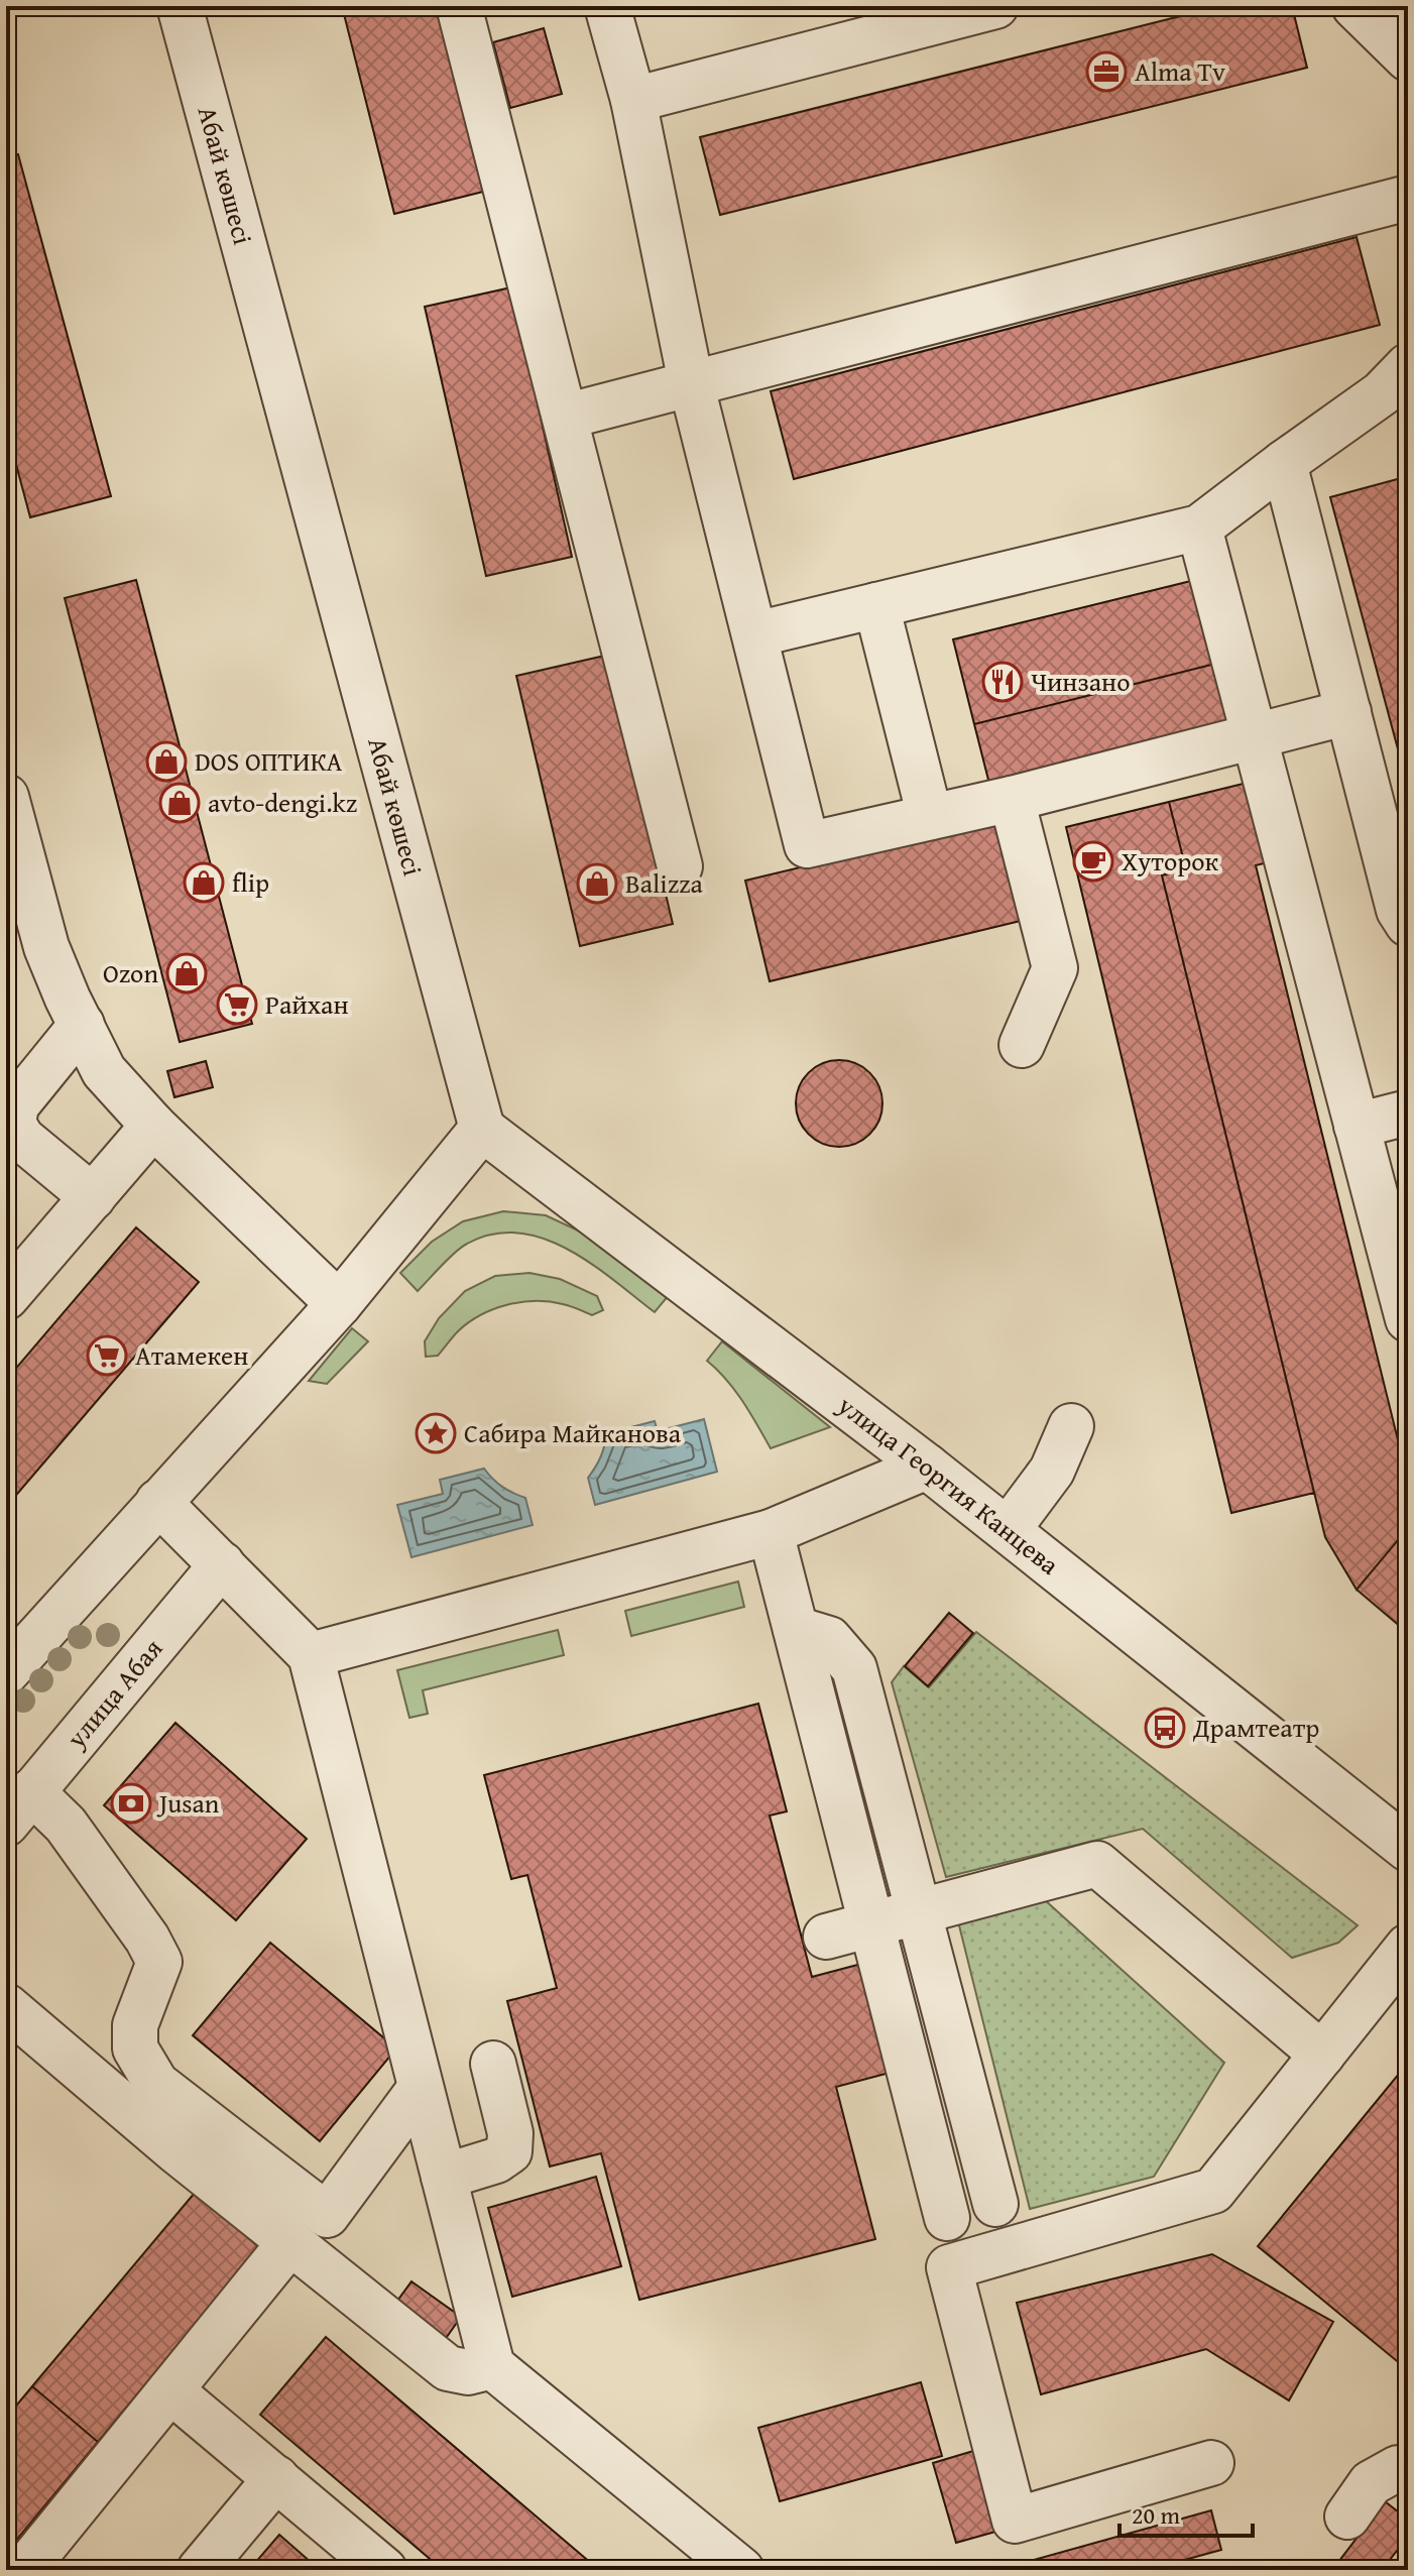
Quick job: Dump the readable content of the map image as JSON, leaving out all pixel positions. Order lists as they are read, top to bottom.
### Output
{
  "streets": {
    "street": ["Абай көшесі", "улица Георгия Канцева", "улица Абая"]
  },
  "crossings": [
    ["Абай көшесі", "улица Георгия Канцева"]
  ],
  "places": {
    "office": ["Alma Tv"],
    "restaurant": ["Чинзано"],
    "shop": [
      "DOS ОПТИКА",
      "avto-dengi.kz",
      "flip",
      "Balizza",
      "Ozon"
    ],
    "cafe": ["Хуторок"],
    "supermarket": ["Райхан", "Атамекен"],
    "place": ["Сабира Майканова"],
    "bus stop": ["Драмтеатр"],
    "bank": ["Jusan"]
  },
  "scale_bar": "20 m"
}
